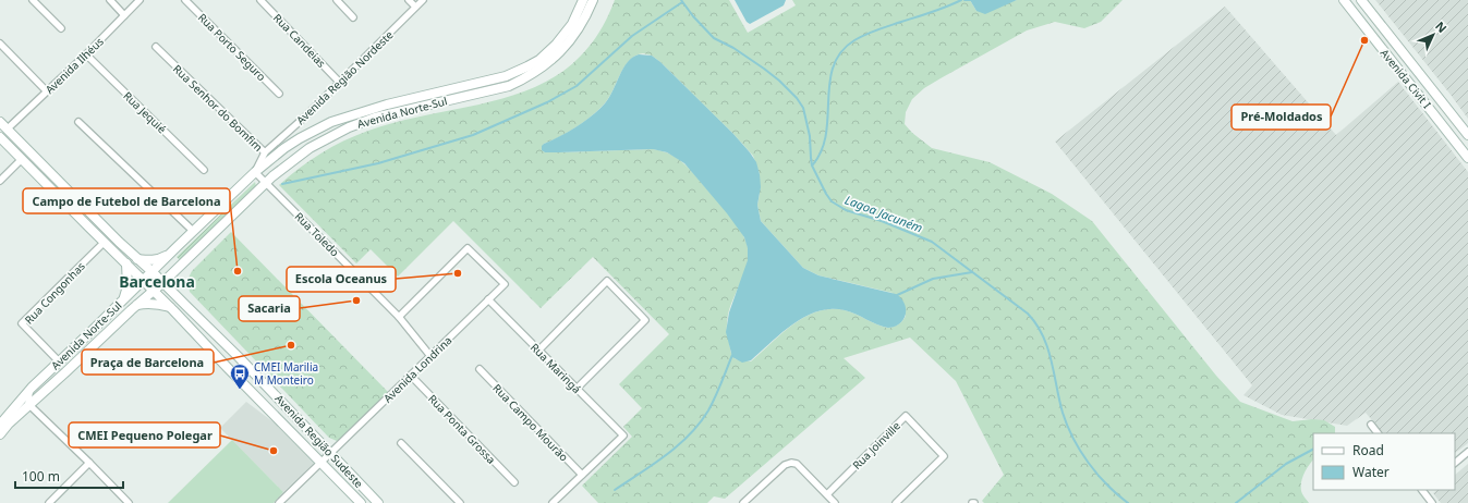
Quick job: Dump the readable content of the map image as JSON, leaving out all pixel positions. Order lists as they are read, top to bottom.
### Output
{
  "streets": {
    "main road": ["Avenida Civit I", "Avenida Norte-Sul", "Avenida Região Sudeste"],
    "street": [
      "Rua Candeias",
      "Rua Porto Seguro",
      "Avenida Ilhéus",
      "Avenida Região Nordeste",
      "Rua Senhor do Bomfim",
      "Rua Jequié",
      "Rua Toledo",
      "Rua Congonhas",
      "Rua Maringá",
      "Avenida Londrina",
      "Rua Campo Mourão",
      "Rua Ponta Grossa",
      "Rua Joinville"
    ]
  },
  "crossings": [
    ["Rua Candeias", "Avenida Região Nordeste"],
    ["Avenida Ilhéus", "Rua Jequié"],
    ["Avenida Ilhéus", "Avenida Região Sudeste"],
    ["Avenida Região Nordeste", "Rua Senhor do Bomfim"],
    ["Rua Senhor do Bomfim", "Avenida Norte-Sul"],
    ["Rua Senhor do Bomfim", "Rua Toledo"],
    ["Avenida Norte-Sul", "Rua Toledo"],
    ["Avenida Norte-Sul", "Rua Congonhas"],
    ["Avenida Norte-Sul", "Avenida Região Sudeste"],
    ["Rua Toledo", "Avenida Londrina"],
    ["Rua Congonhas", "Avenida Região Sudeste"],
    ["Rua Maringá", "Avenida Londrina"],
    ["Rua Maringá", "Rua Campo Mourão"],
    ["Avenida Londrina", "Rua Ponta Grossa"],
    ["Avenida Londrina", "Avenida Região Sudeste"]
  ],
  "districts": ["Barcelona"],
  "water": ["Lagoa Jacuném"],
  "places": {
    "other": [
      "Pré-Moldados",
      "Campo de Futebol de Barcelona",
      "Escola Oceanus",
      "Sacaria",
      "Praça de Barcelona",
      "CMEI Pequeno Polegar"
    ],
    "bus stop": ["CMEI Marilia M Monteiro"]
  },
  "legend": ["Road", "Water"],
  "scale_bar": "100 m",
  "north": "top right"
}
